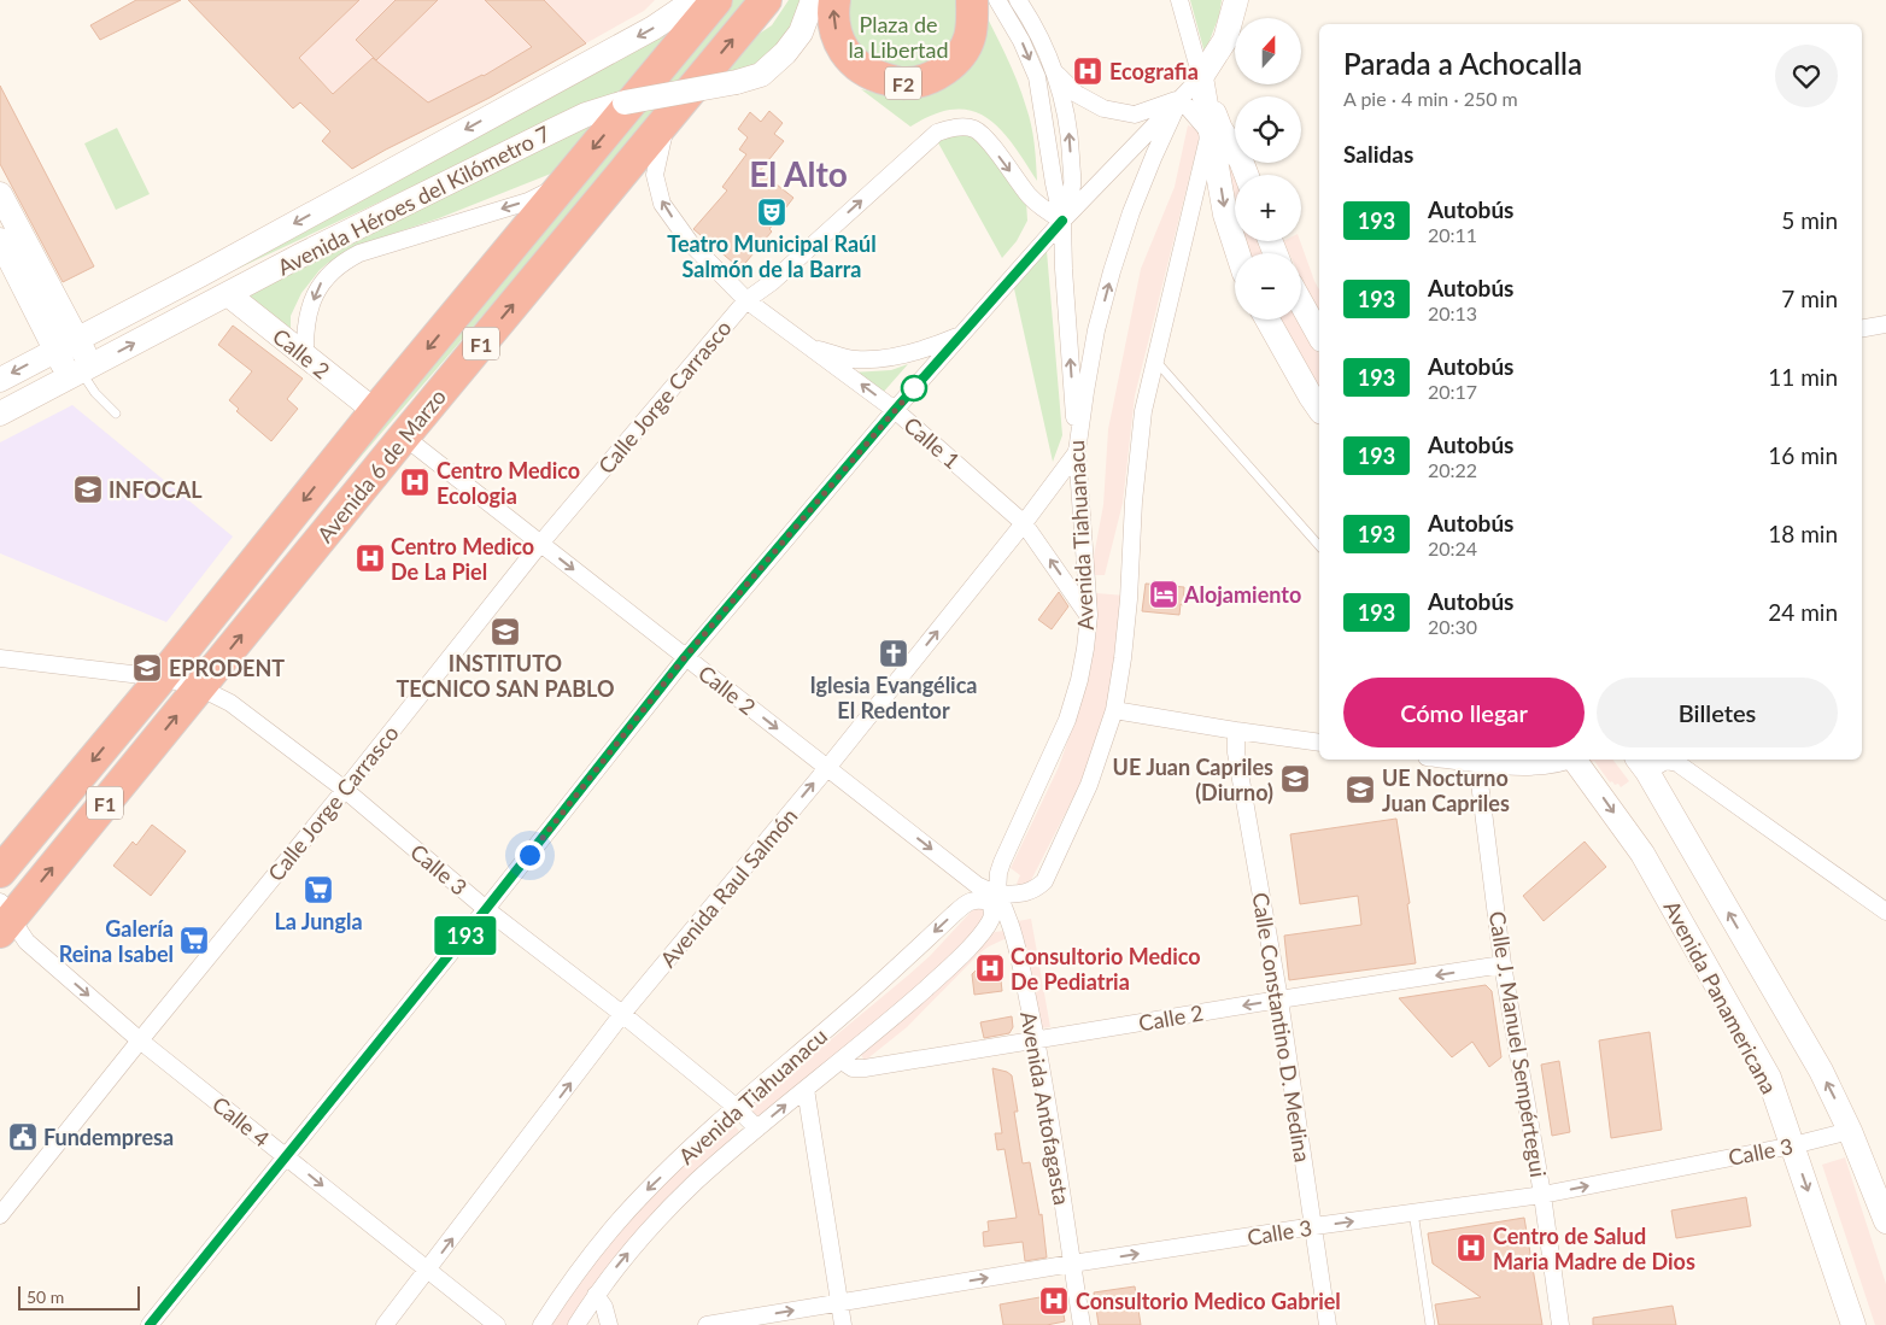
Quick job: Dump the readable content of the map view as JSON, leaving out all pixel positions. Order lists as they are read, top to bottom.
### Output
{
  "streets": {
    "highway": ["F2", "F1", "Avenida 6 de Marzo"],
    "street": [
      "Avenida Héroes del Kilómetro 7",
      "Calle 2",
      "Calle Jorge Carrasco",
      "Calle 1",
      "Avenida Tiahuanacu",
      "Calle 3",
      "Avenida Raul Salmón",
      "Avenida Panamericana",
      "Calle Constantino D. Medina",
      "Calle J. Manuel Sempértegui",
      "Avenida Antofagasta",
      "Calle 4"
    ]
  },
  "crossings": [
    ["Avenida Héroes del Kilómetro 7", "Calle 2"],
    ["Calle 2", "Calle Jorge Carrasco"],
    ["Calle 2", "Avenida 6 de Marzo"],
    ["Calle 2", "Avenida Tiahuanacu"],
    ["Calle 2", "Avenida Raul Salmón"],
    ["Calle 2", "Calle Constantino D. Medina"],
    ["Calle 2", "Calle J. Manuel Sempértegui"],
    ["Calle 2", "Avenida Antofagasta"],
    ["Calle Jorge Carrasco", "Calle 1"],
    ["Calle Jorge Carrasco", "Avenida Tiahuanacu"],
    ["Calle Jorge Carrasco", "Calle 3"],
    ["Calle Jorge Carrasco", "Calle 4"],
    ["Calle 1", "Avenida 6 de Marzo"],
    ["Calle 1", "Avenida Tiahuanacu"],
    ["Calle 1", "Avenida Raul Salmón"],
    ["Avenida 6 de Marzo", "Calle 3"],
    ["Avenida 6 de Marzo", "Calle 4"],
    ["Avenida Tiahuanacu", "Calle 3"],
    ["Avenida Tiahuanacu", "Avenida Raul Salmón"],
    ["Avenida Tiahuanacu", "Avenida Antofagasta"],
    ["Calle 3", "Avenida Raul Salmón"],
    ["Calle 3", "Avenida Panamericana"],
    ["Calle 3", "Calle Constantino D. Medina"],
    ["Calle 3", "Calle J. Manuel Sempértegui"],
    ["Calle 3", "Avenida Antofagasta"],
    ["Avenida Raul Salmón", "Calle 4"]
  ],
  "one_way": [
    "Calle 1",
    "Calle 3",
    "Avenida Raul Salmón",
    "Calle 4"
  ],
  "districts": ["El Alto"],
  "parks": ["Plaza de la Libertad"],
  "places": {
    "hospital": [
      "Ecografia",
      "Centro Medico Ecologia",
      "Centro Medico De La Piel",
      "Consultorio Medico De Pediatria",
      "Centro de Salud Maria Madre de Dios",
      "Consultorio Medico Gabriel"
    ],
    "theatre": ["Teatro Municipal Raúl Salmón de la Barra"],
    "school or university": [
      "INFOCAL",
      "INSTITUTO TECNICO SAN PABLO",
      "EPRODENT",
      "UE Juan Capriles (Diurno)",
      "UE Nocturno Juan Capriles"
    ],
    "hotel": ["Alojamiento"],
    "church": ["Iglesia Evangélica El Redentor"],
    "supermarket": ["La Jungla", "Galería Reina Isabel"],
    "public building": ["Fundempresa"]
  },
  "lines": ["bus line 193"],
  "scale_bar": "50 m",
  "north": "top",
  "page": {
    "on_map": "193",
    "map_buttons": ["+", "−"],
    "heading": [
      ["Parada a Achocalla", "A pie · 4 min · 250 m"],
      "Salidas"
    ],
    "list": [
      {
        "mark": "193",
        "name": "Autobús",
        "note": "20:11",
        "value": "5 min"
      },
      {
        "mark": "193",
        "name": "Autobús",
        "note": "20:13",
        "value": "7 min"
      },
      {
        "mark": "193",
        "name": "Autobús",
        "note": "20:17",
        "value": "11 min"
      },
      {
        "mark": "193",
        "name": "Autobús",
        "note": "20:22",
        "value": "16 min"
      },
      {
        "mark": "193",
        "name": "Autobús",
        "note": "20:24",
        "value": "18 min"
      },
      {
        "mark": "193",
        "name": "Autobús",
        "note": "20:30",
        "value": "24 min"
      }
    ],
    "buttons": ["Cómo llegar", "Billetes"],
    "scale": "50 m"
  }
}
